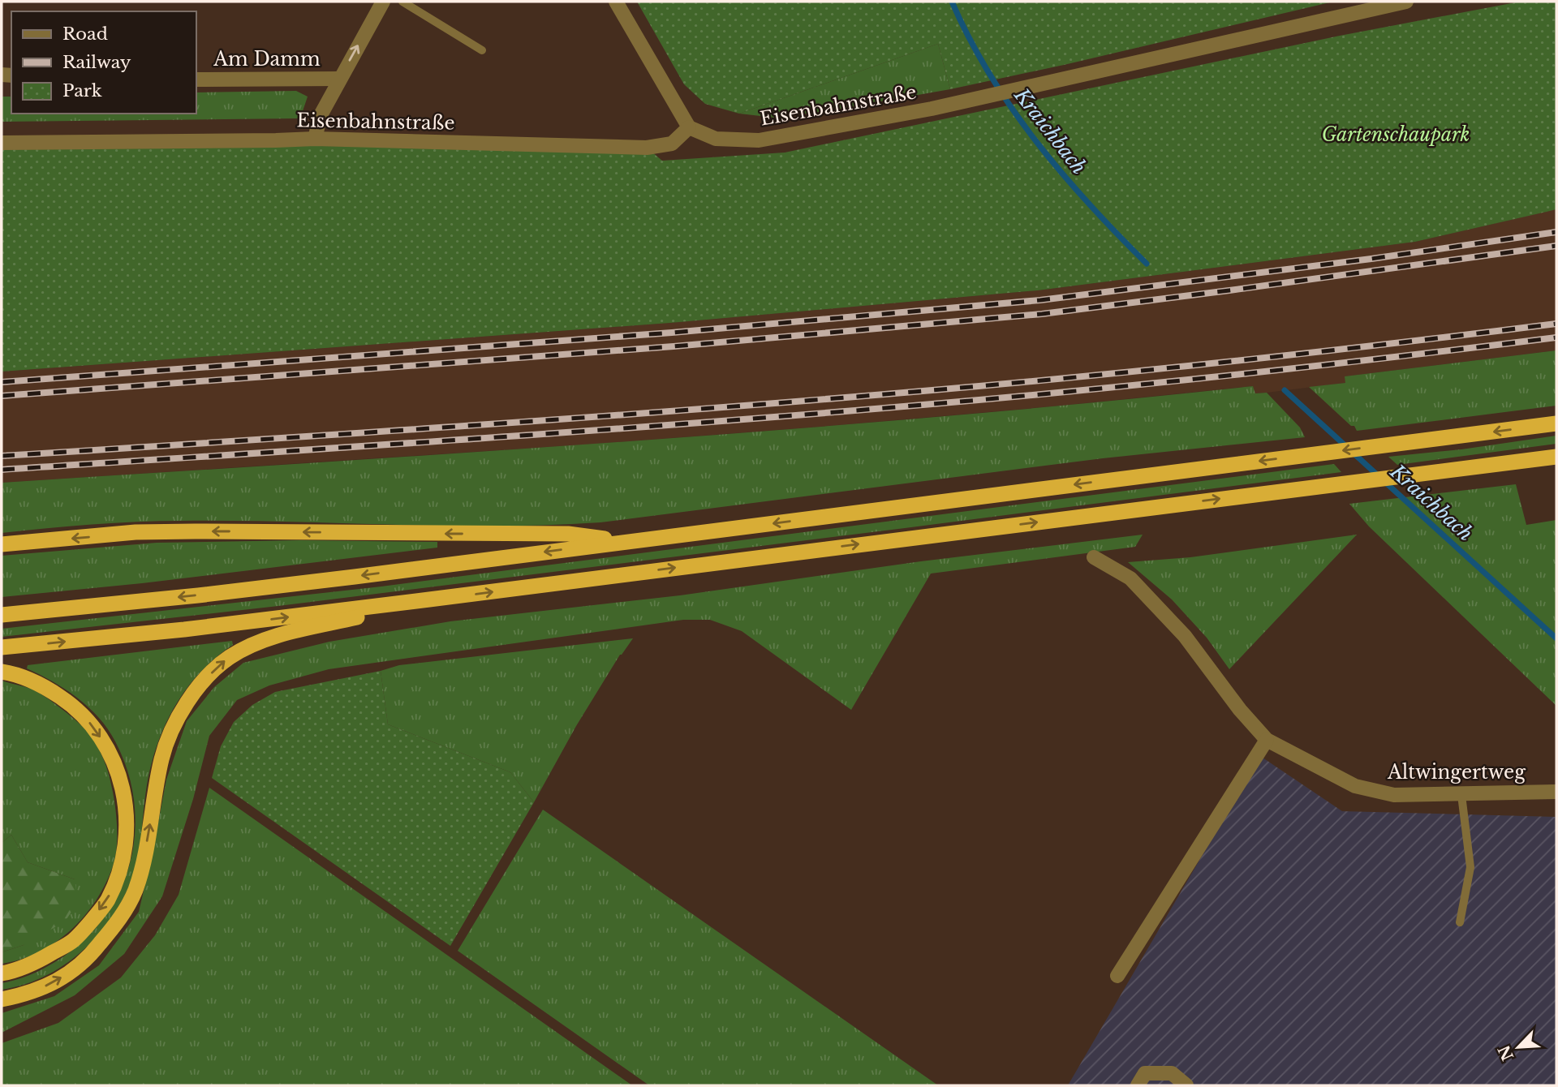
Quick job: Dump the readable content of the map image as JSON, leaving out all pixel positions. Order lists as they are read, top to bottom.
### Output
{
  "streets": {
    "street": ["Am Damm", "Eisenbahnstraße", "Altwingertweg"]
  },
  "water": ["Kraichbach"],
  "parks": ["Gartenschaupark"],
  "legend": ["Road", "Railway", "Park"],
  "north": "bottom left"
}
